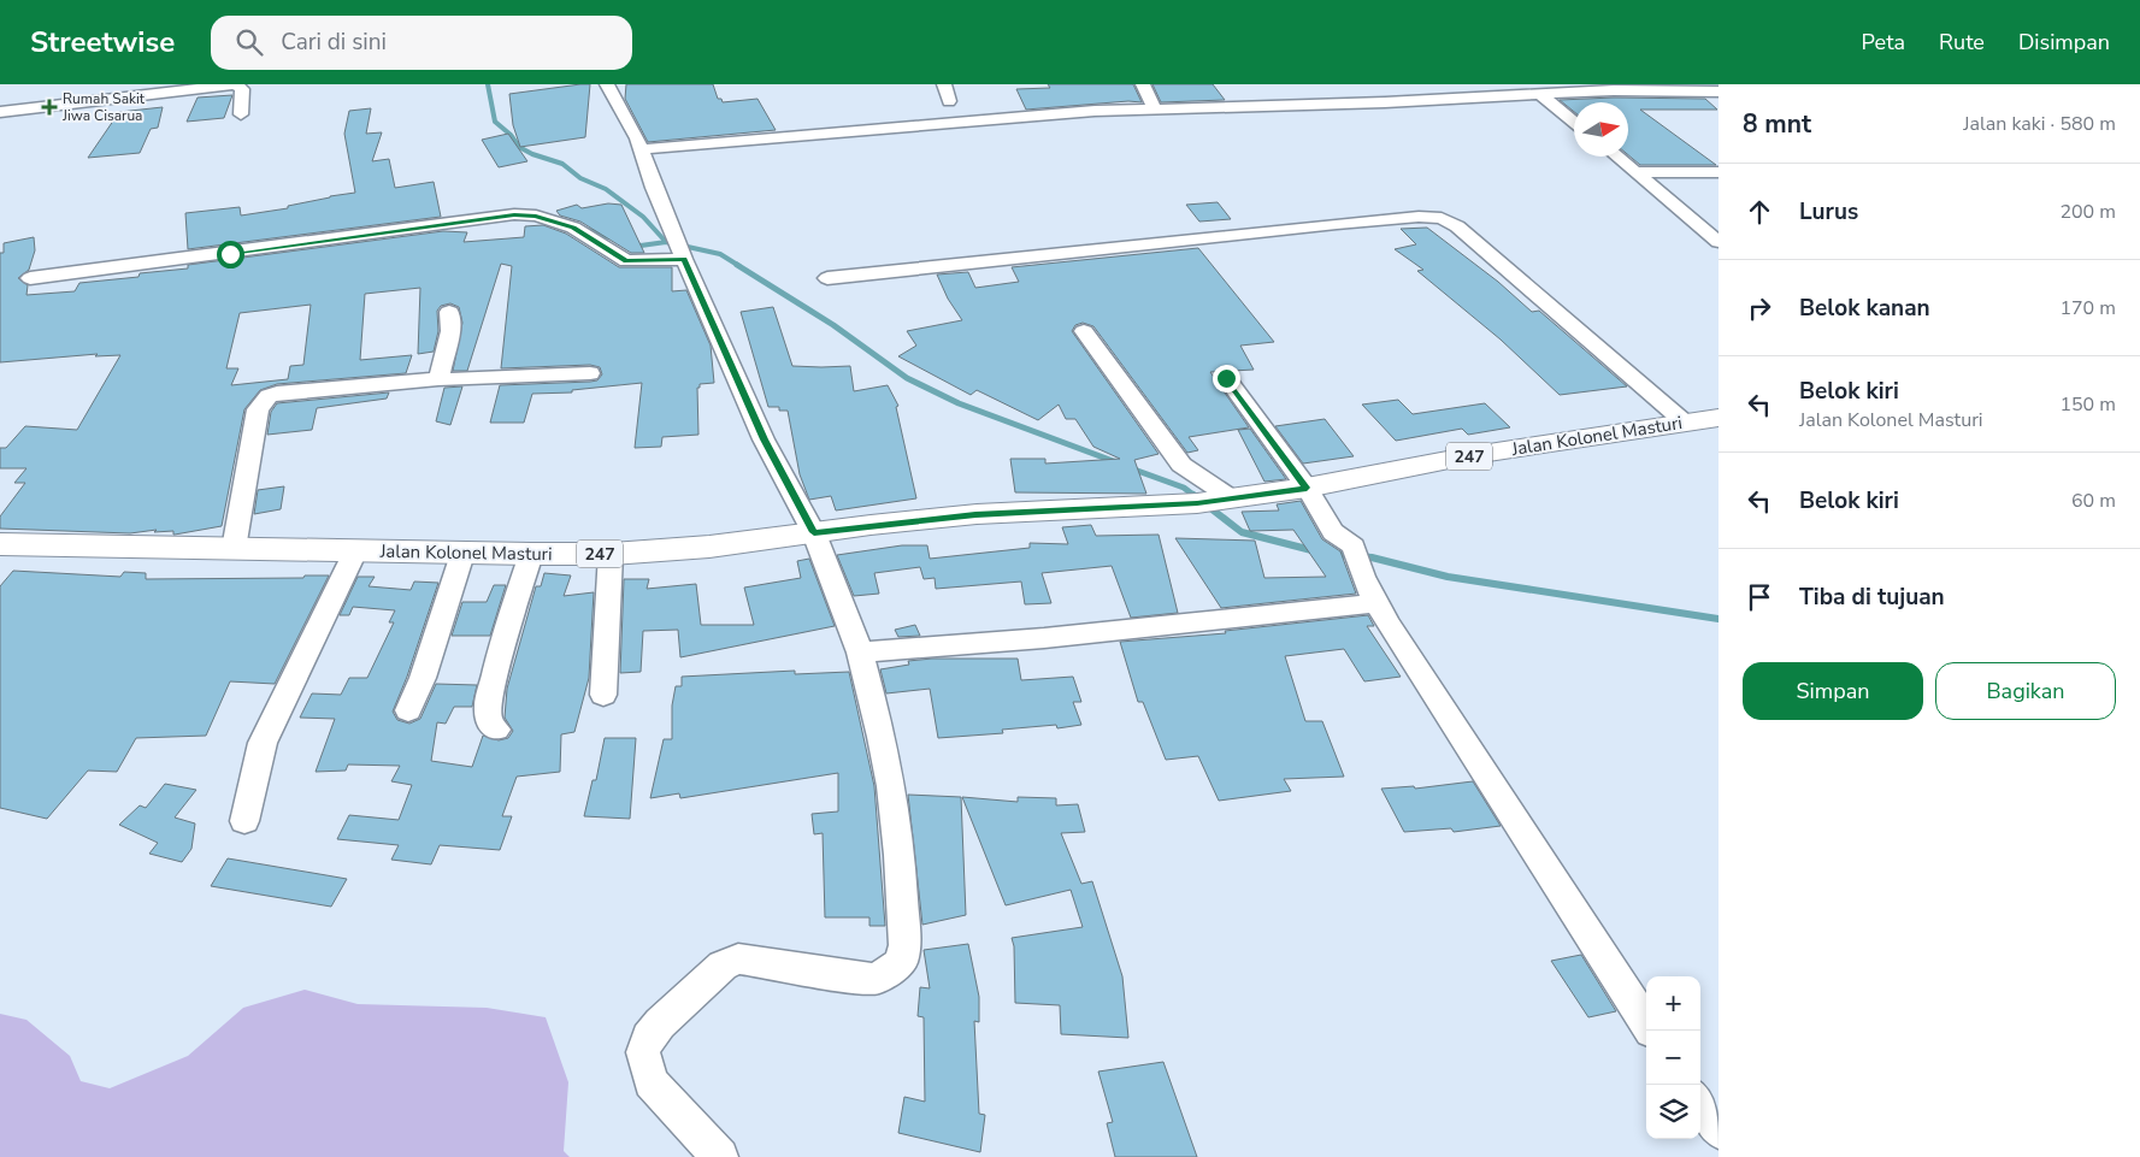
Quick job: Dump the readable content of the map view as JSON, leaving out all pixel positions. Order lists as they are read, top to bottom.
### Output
{
  "streets": {
    "main road": ["Jalan Kolonel Masturi", "247"]
  },
  "places": {
    "health": ["Rumah Sakit Jiwa Cisarua"]
  },
  "north": "right",
  "page": {
    "header": "Streetwise",
    "search": "Cari di sini",
    "nav": ["Peta", "Rute", "Disimpan"],
    "heading": ["8 mnt", "Jalan kaki · 580 m"],
    "list": [
      ["Lurus", "200 m"],
      ["Belok kanan", "170 m"],
      ["Belok kiri", "Jalan Kolonel Masturi", "150 m"],
      ["Belok kiri", "60 m"],
      "Tiba di tujuan"
    ],
    "buttons": ["Simpan", "Bagikan"],
    "map_buttons": ["+", "−"]
  }
}
